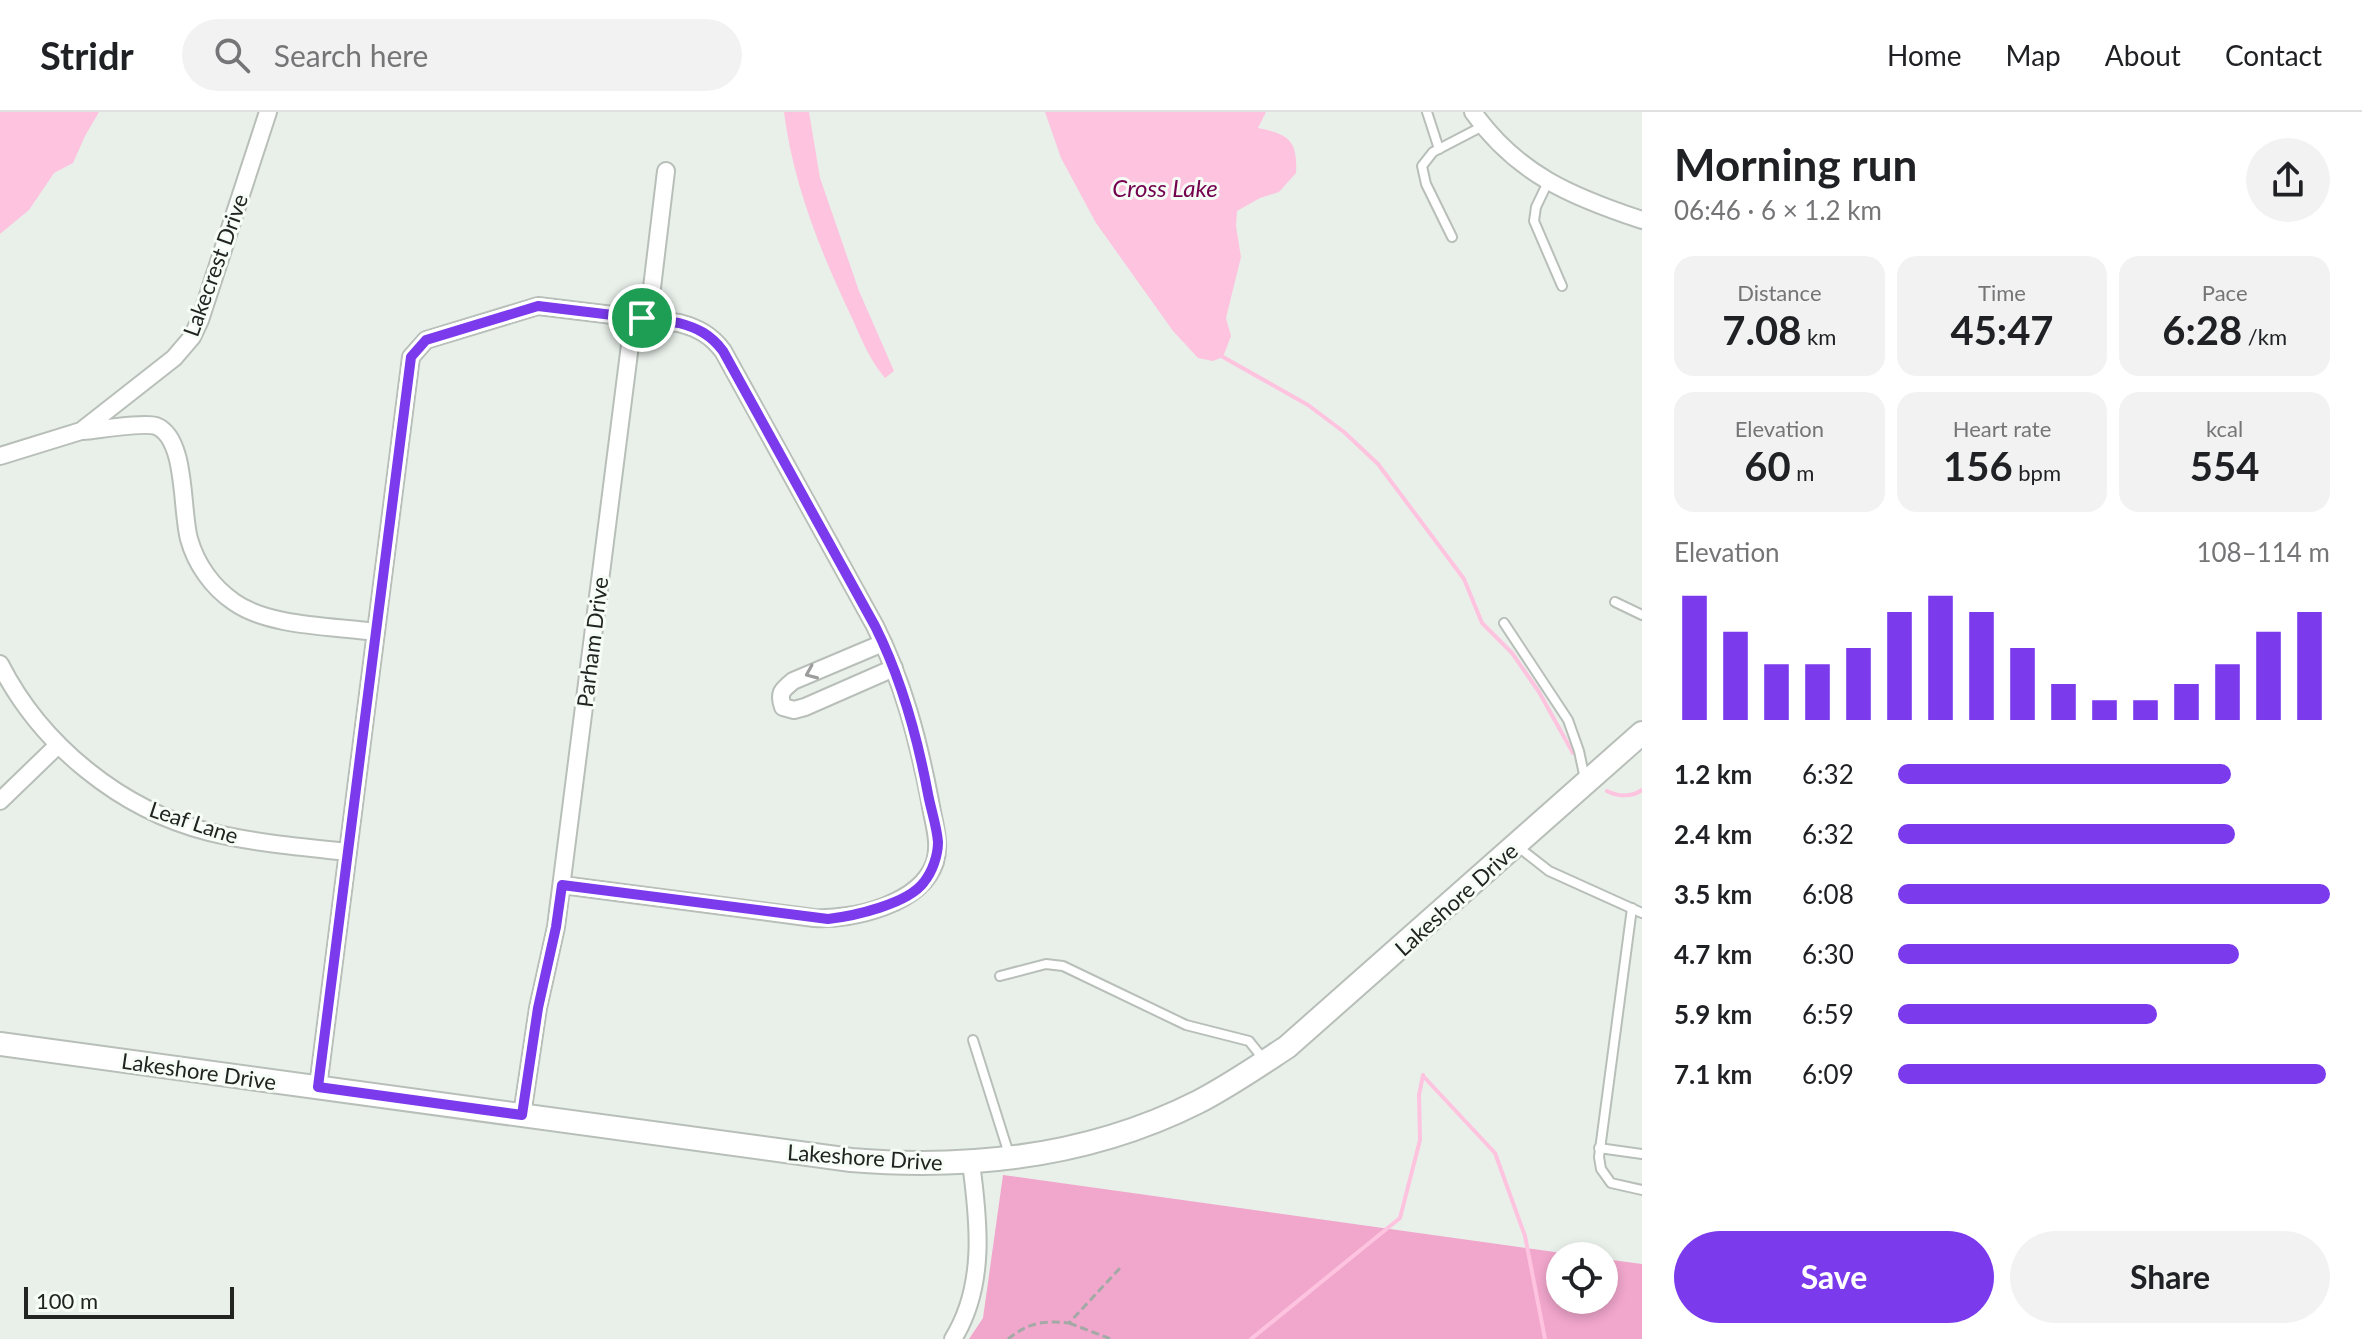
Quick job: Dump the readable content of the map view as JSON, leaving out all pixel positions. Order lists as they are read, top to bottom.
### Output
{
  "streets": {
    "main road": ["Lakeshore Drive"],
    "street": ["Lakecrest Drive", "Parham Drive", "Leaf Lane"]
  },
  "crossings": [
    ["Parham Drive", "Lakeshore Drive"]
  ],
  "water": ["Cross Lake"],
  "scale_bar": "100 m",
  "page": {
    "header": "Stridr",
    "search": "Search here",
    "nav": [
      "Home",
      "Map",
      "About",
      "Contact"
    ],
    "heading": ["Morning run", "06:46 · 6 × 1.2 km"],
    "stats": [
      ["Distance", "7.08 km"],
      ["Time", "45:47"],
      ["Pace", "6:28 /km"],
      ["Elevation", "60 m"],
      ["Heart rate", "156 bpm"],
      ["kcal", "554"]
    ],
    "chart": ["Elevation", "108–114 m"],
    "list": [
      {
        "name": "1.2 km",
        "note": "6:32"
      },
      {
        "name": "2.4 km",
        "note": "6:32"
      },
      {
        "name": "3.5 km",
        "note": "6:08"
      },
      {
        "name": "4.7 km",
        "note": "6:30"
      },
      {
        "name": "5.9 km",
        "note": "6:59"
      },
      {
        "name": "7.1 km",
        "note": "6:09"
      }
    ],
    "buttons": ["Save", "Share"],
    "scale": "100 m"
  }
}
